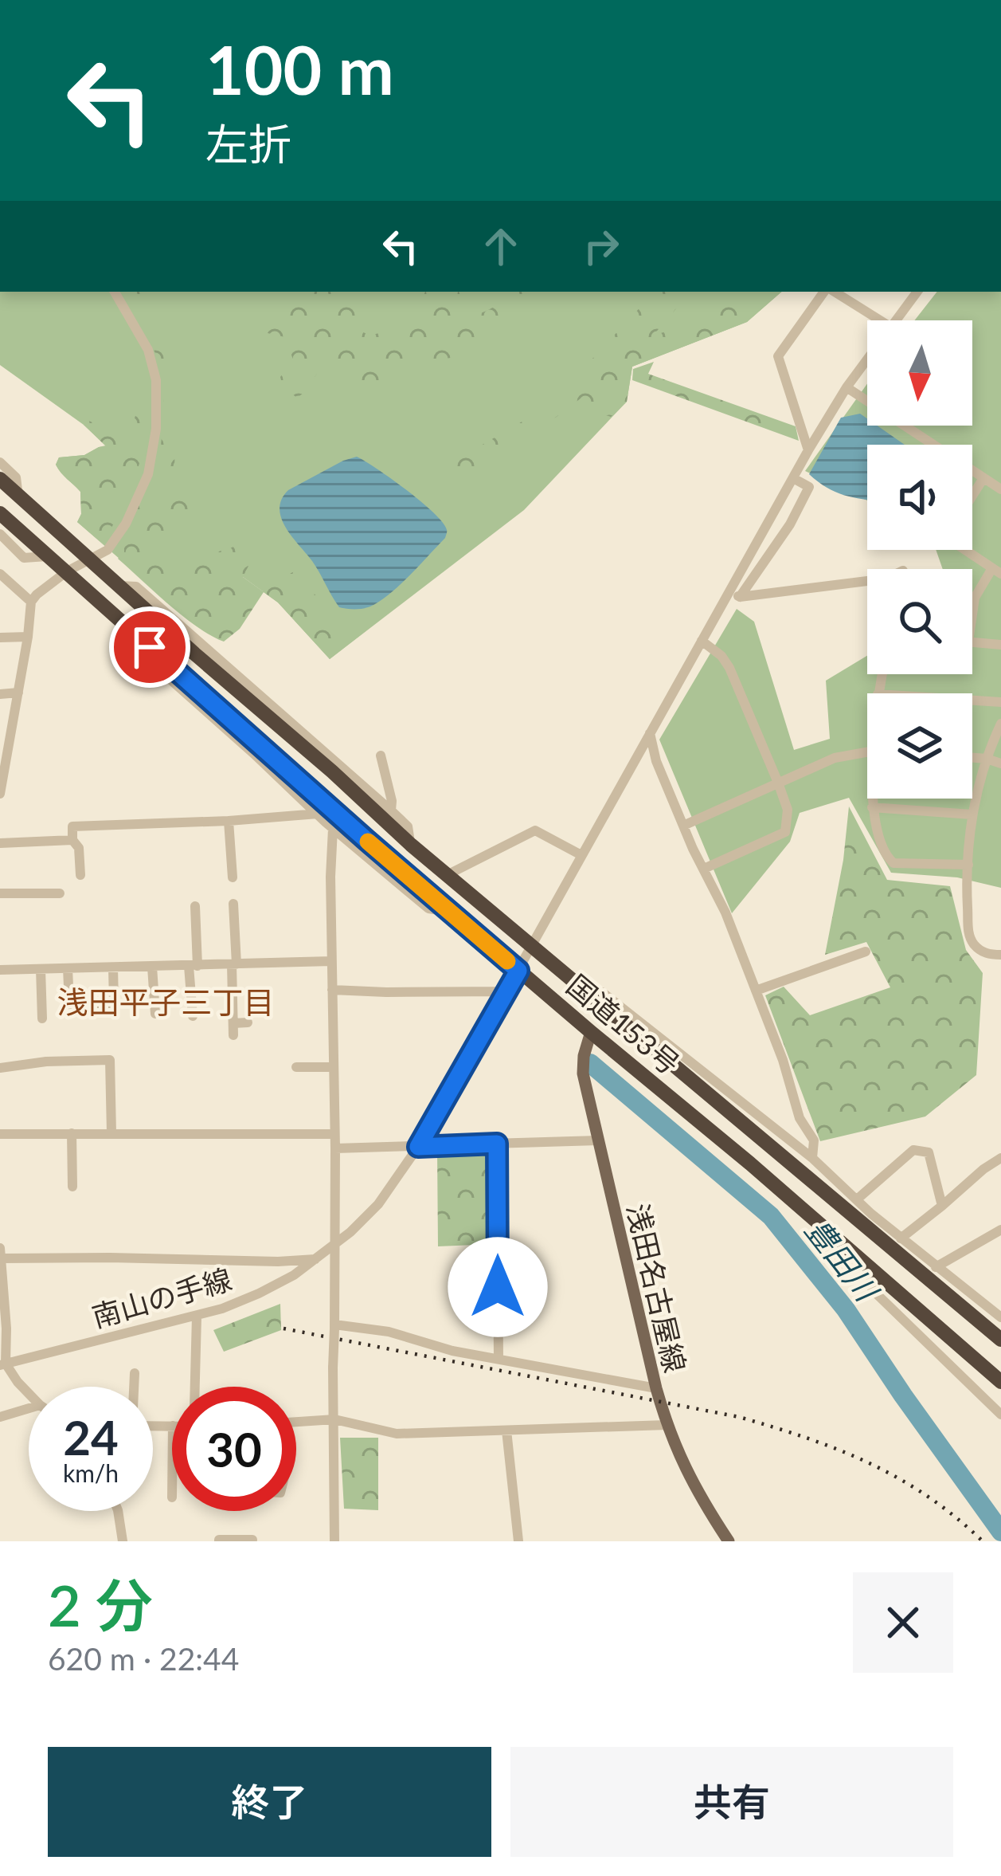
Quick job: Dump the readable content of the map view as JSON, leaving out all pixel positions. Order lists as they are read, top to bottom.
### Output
{
  "streets": {
    "highway": ["国道153号"],
    "main road": ["浅田名古屋線"],
    "street": ["南山の手線"]
  },
  "crossings": [
    ["国道153号", "浅田名古屋線"],
    ["国道153号", "南山の手線"]
  ],
  "districts": ["浅田平子三丁目"],
  "water": ["豊田川"],
  "north": "bottom",
  "page": {
    "turn": ["100 m", "左折"],
    "speed": "24 km/h",
    "limit": "30",
    "heading": ["2 分", "620 m · 22:44"],
    "buttons": ["終了", "共有"]
  }
}
